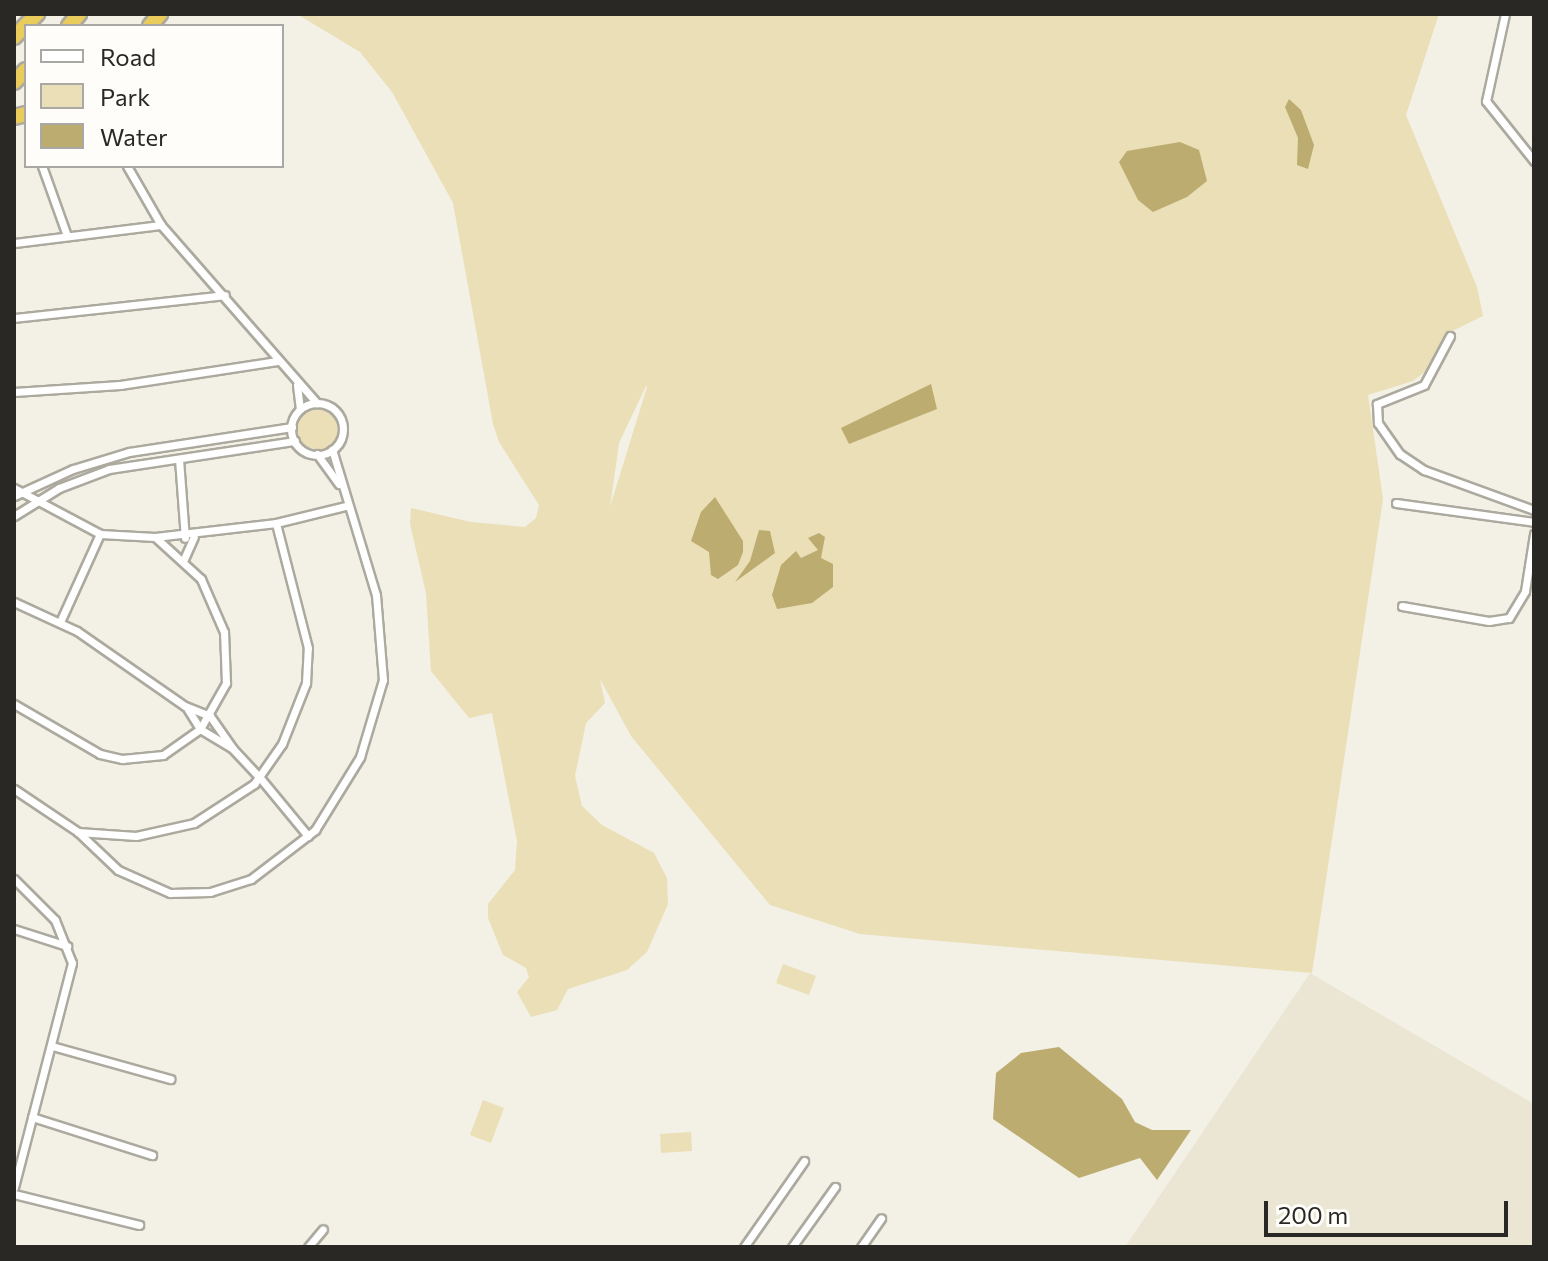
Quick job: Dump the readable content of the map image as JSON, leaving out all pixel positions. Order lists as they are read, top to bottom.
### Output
{
  "legend": ["Road", "Park", "Water"],
  "scale_bar": "200 m"
}
